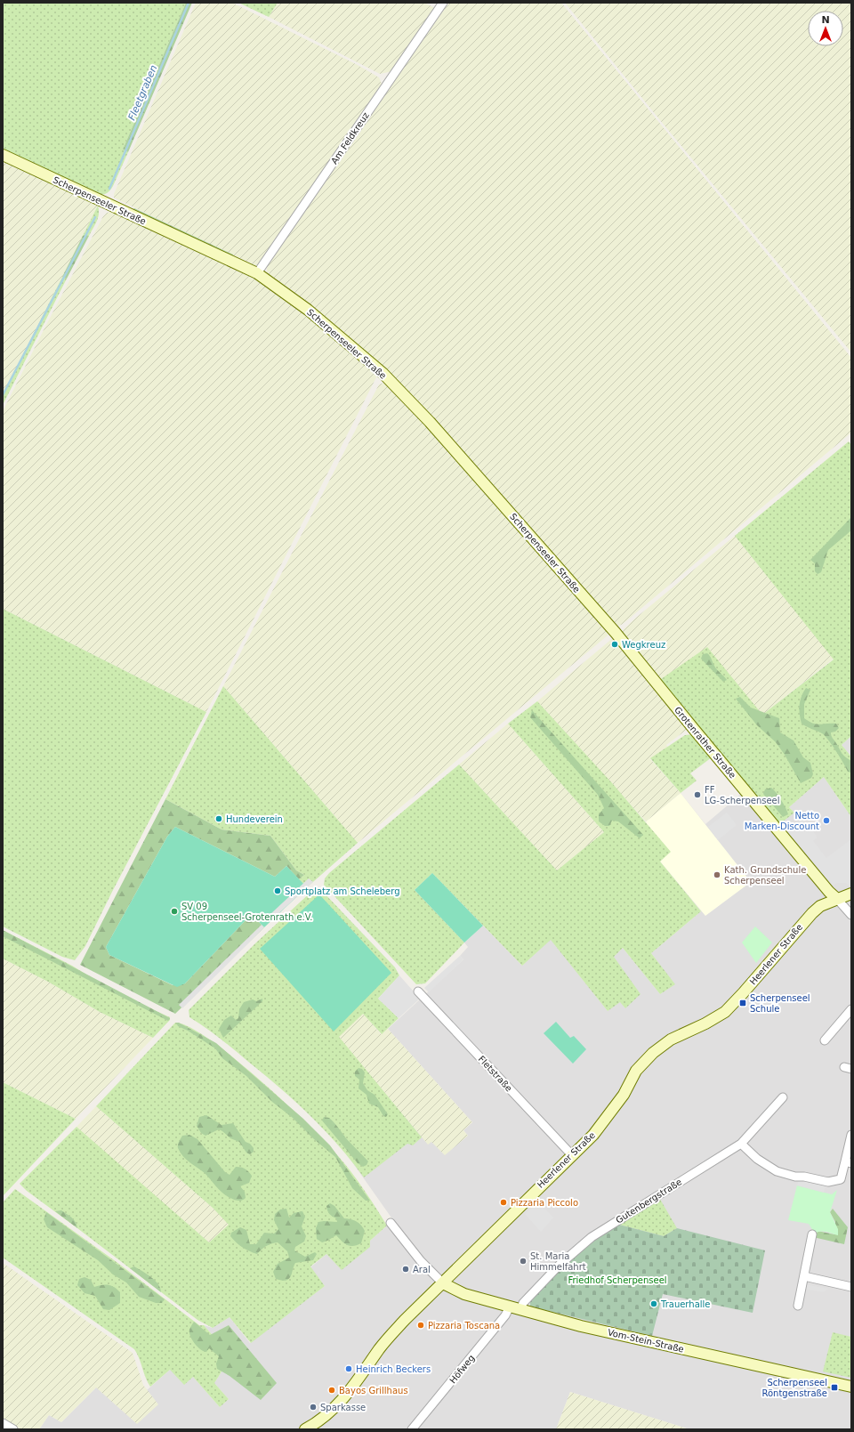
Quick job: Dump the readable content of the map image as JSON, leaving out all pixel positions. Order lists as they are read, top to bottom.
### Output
{
  "streets": {
    "main road": [
      "Scherpenseeler Straße",
      "Grotenrather Straße",
      "Heerlener Straße",
      "Vom-Stein-Straße"
    ],
    "street": [
      "Am Feldkreuz",
      "Fletstraße",
      "Gutenbergstraße",
      "Höfweg"
    ]
  },
  "crossings": [
    ["Am Feldkreuz", "Scherpenseeler Straße"],
    ["Scherpenseeler Straße", "Grotenrather Straße"],
    ["Grotenrather Straße", "Heerlener Straße"],
    ["Heerlener Straße", "Fletstraße"],
    ["Heerlener Straße", "Vom-Stein-Straße"],
    ["Gutenbergstraße", "Vom-Stein-Straße"],
    ["Vom-Stein-Straße", "Höfweg"]
  ],
  "water": ["Fleetgraben"],
  "parks": ["Friedhof Scherpenseel"],
  "places": {
    "other": [
      "Wegkreuz",
      "FF LG-Scherpenseel",
      "Hundeverein",
      "Netto Marken-Discount",
      "Kath. Grundschule Scherpenseel",
      "Sportplatz am Scheleberg",
      "SV 09 Scherpenseel-Grotenrath e.V.",
      "Pizzaria Piccolo",
      "St. Maria Himmelfahrt",
      "Aral",
      "Trauerhalle",
      "Pizzaria Toscana",
      "Heinrich Beckers",
      "Bayos Grillhaus",
      "Sparkasse"
    ],
    "transit": ["Scherpenseel Schule", "Scherpenseel Röntgenstraße"]
  },
  "north": "top"
}
